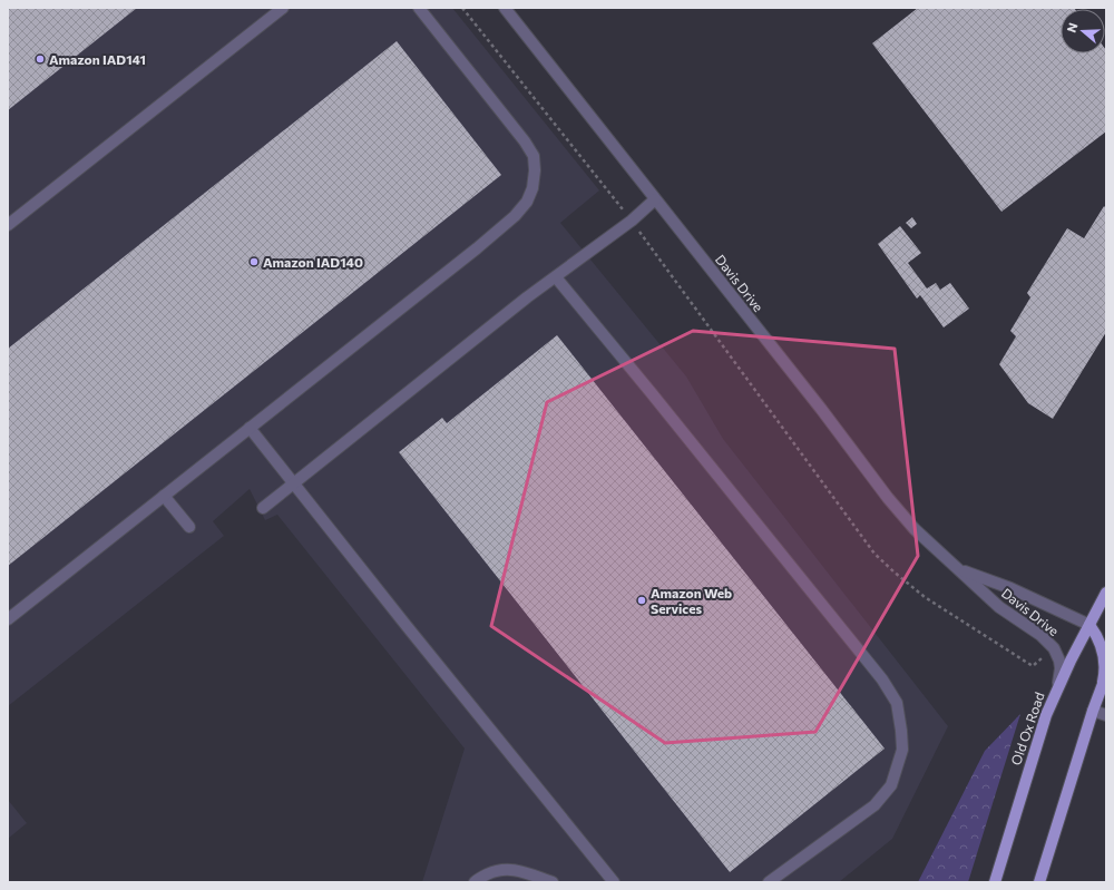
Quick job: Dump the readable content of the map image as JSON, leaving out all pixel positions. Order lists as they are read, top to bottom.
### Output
{
  "streets": {
    "main road": ["Old Ox Road"],
    "street": ["Davis Drive"]
  },
  "crossings": [
    ["Davis Drive", "Old Ox Road"]
  ],
  "places": ["Amazon IAD141", "Amazon IAD140", "Amazon Web Services"],
  "north": "left"
}
